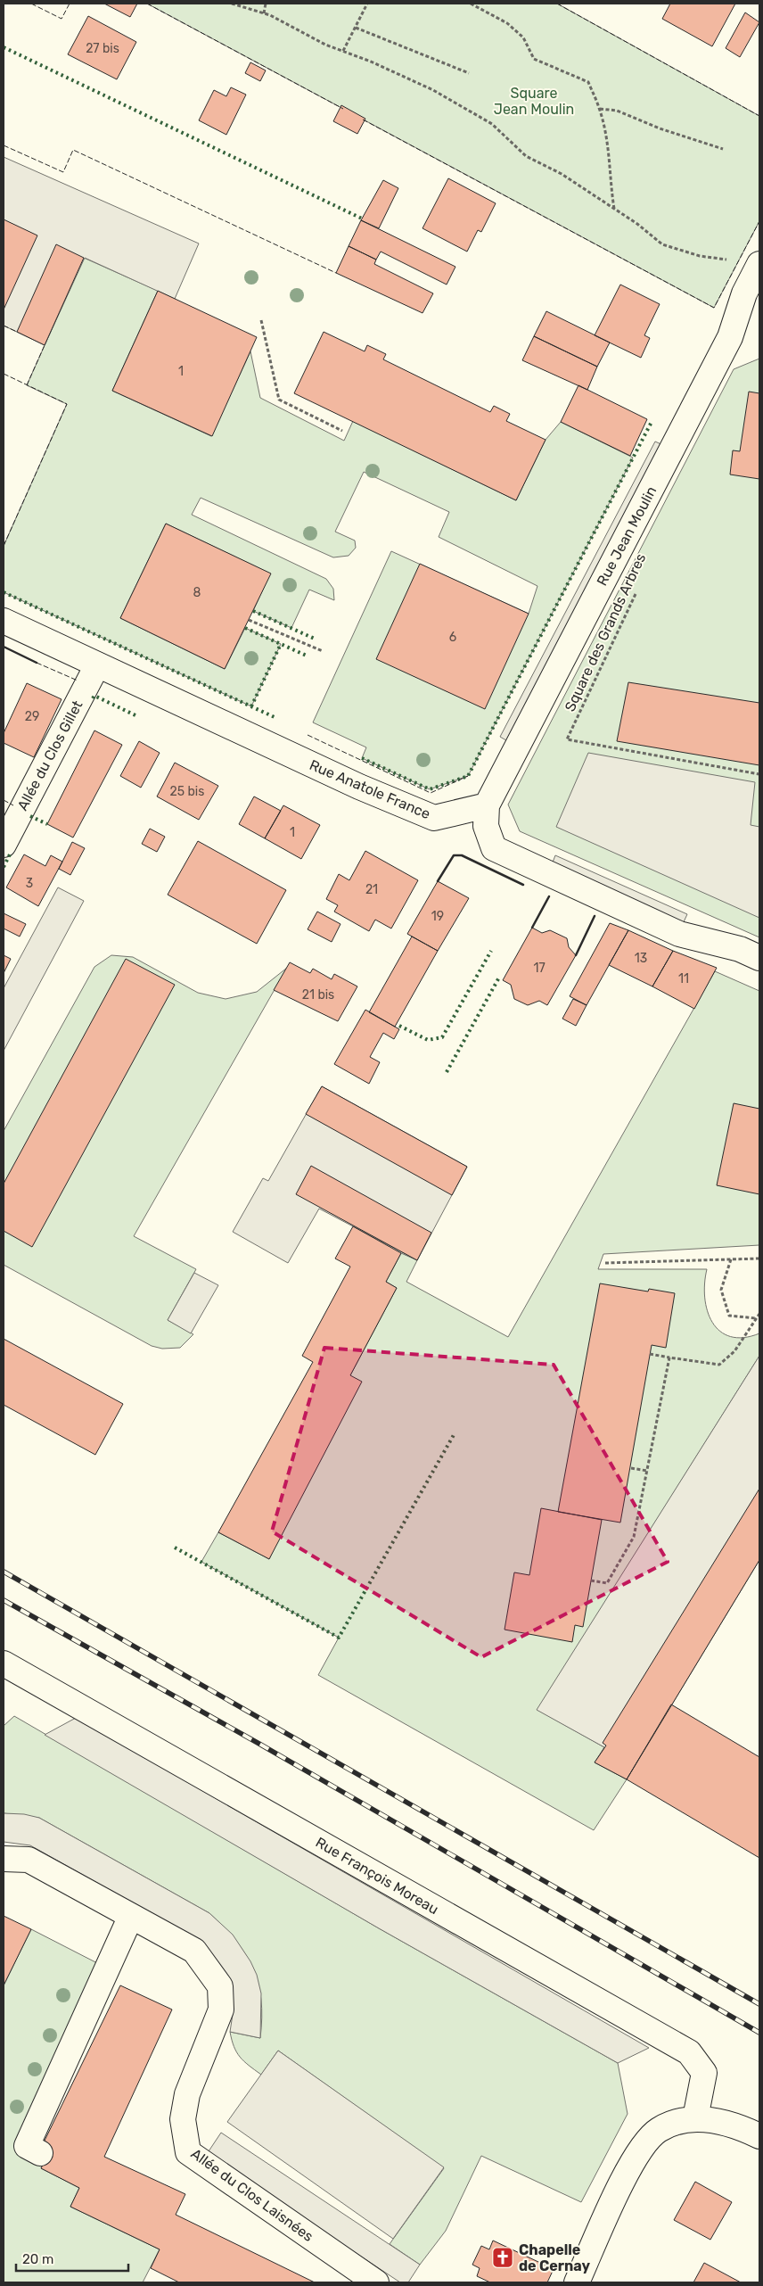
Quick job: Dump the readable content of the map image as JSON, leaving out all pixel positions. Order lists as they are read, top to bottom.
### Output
{
  "streets": {
    "street": [
      "Rue Jean Moulin",
      "Allée du Clos Gillet",
      "Rue Anatole France",
      "Rue François Moreau",
      "Allée du Clos Laisnées"
    ],
    "path": ["Square des Grands Arbres"]
  },
  "crossings": [
    ["Rue Jean Moulin", "Rue Anatole France"],
    ["Allée du Clos Gillet", "Rue Anatole France"]
  ],
  "parks": ["Square Jean Moulin"],
  "places": {
    "church": ["Chapelle de Cernay"]
  },
  "house_numbers": [
    "27 bis",
    "1",
    "8",
    "6",
    "29",
    "25 bis",
    "1",
    "3",
    "21",
    "19",
    "13",
    "17",
    "11",
    "21 bis"
  ],
  "scale_bar": "20 m"
}
